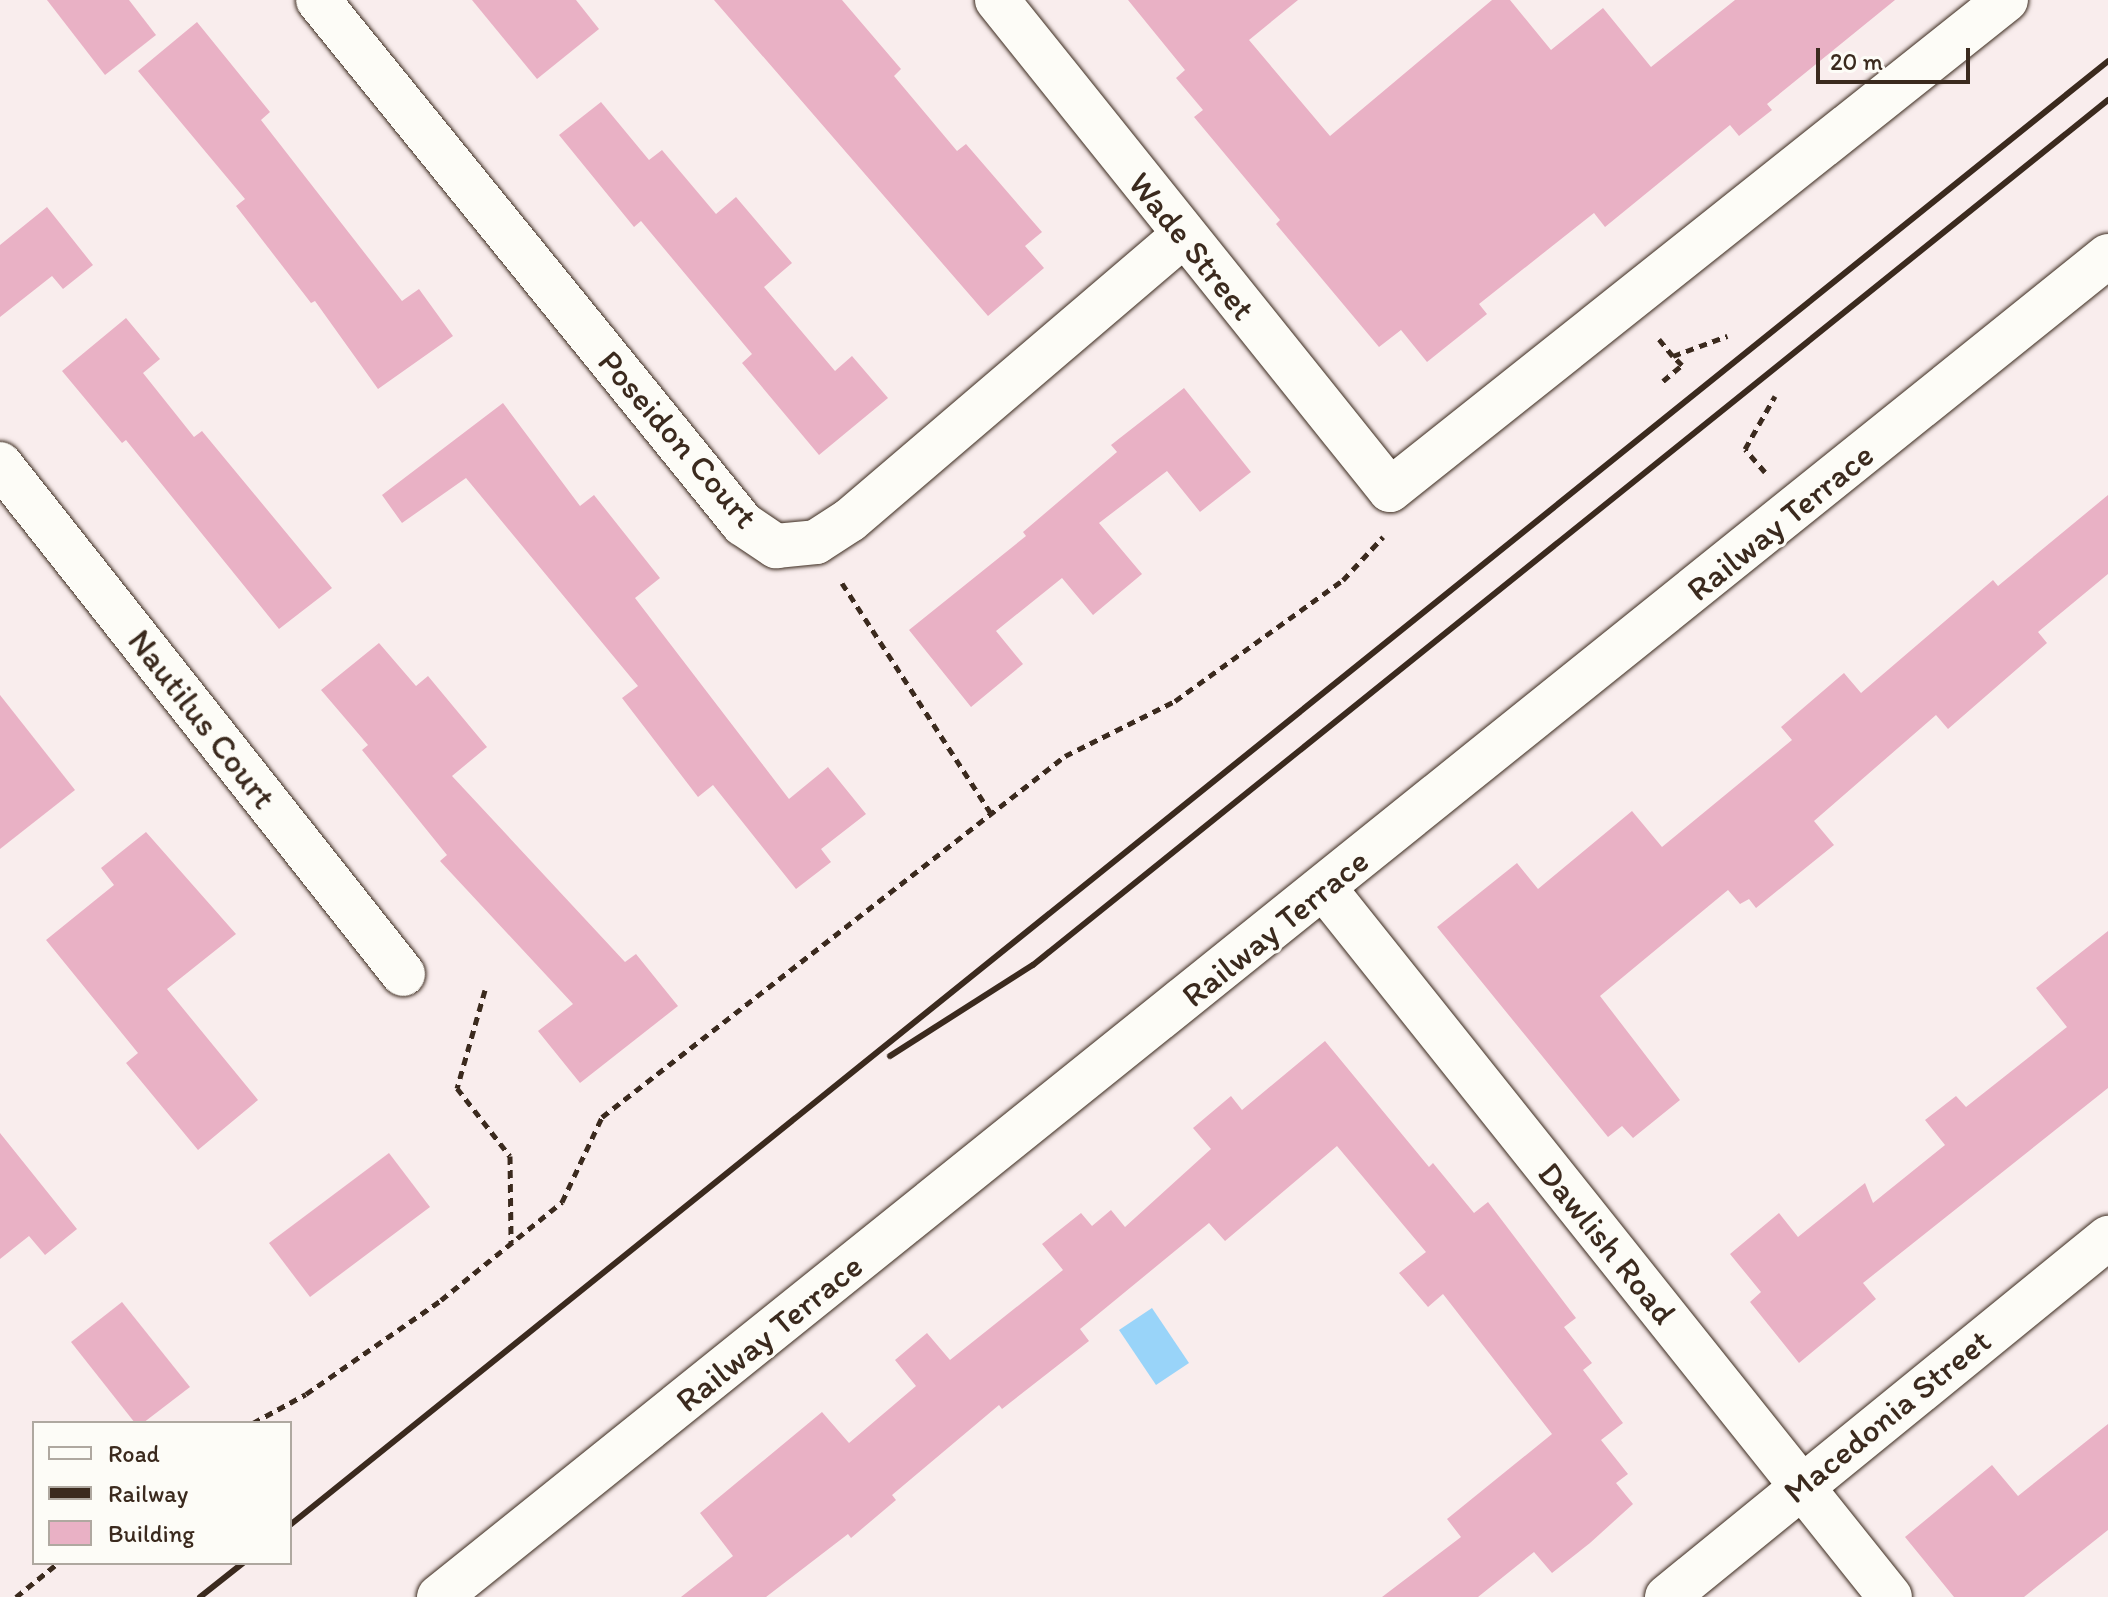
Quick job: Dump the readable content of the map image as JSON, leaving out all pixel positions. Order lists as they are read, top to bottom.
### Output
{
  "streets": {
    "street": [
      "Wade Street",
      "Poseidon Court",
      "Railway Terrace",
      "Nautilus Court",
      "Dawlish Road",
      "Macedonia Street"
    ]
  },
  "crossings": [
    ["Wade Street", "Poseidon Court"],
    ["Railway Terrace", "Dawlish Road"],
    ["Dawlish Road", "Macedonia Street"]
  ],
  "legend": ["Road", "Railway", "Building"],
  "scale_bar": "20 m"
}
